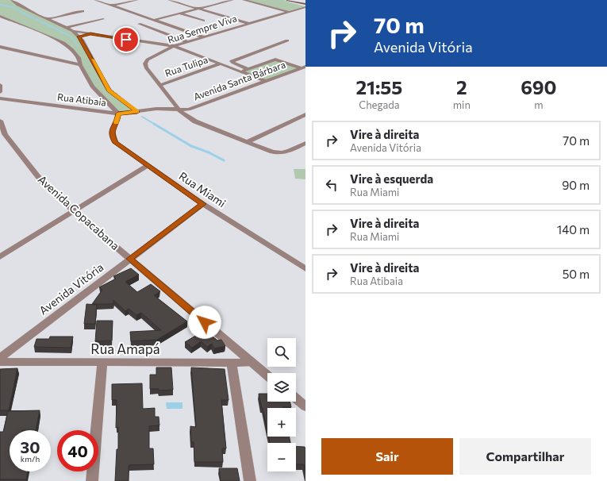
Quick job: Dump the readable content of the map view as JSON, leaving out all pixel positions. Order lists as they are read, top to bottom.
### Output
{
  "streets": {
    "street": [
      "Rua Sempre Viva",
      "Rua Tulipa",
      "Avenida Santa Bárbara",
      "Rua Atibaia",
      "Rua Miami",
      "Avenida Copacabana",
      "Avenida Vitória",
      "Rua Amapá"
    ]
  },
  "crossings": [
    ["Rua Sempre Viva", "Rua Tulipa"],
    ["Rua Sempre Viva", "Avenida Santa Bárbara"],
    ["Rua Sempre Viva", "Rua Atibaia"],
    ["Avenida Santa Bárbara", "Rua Atibaia"],
    ["Rua Atibaia", "Rua Miami"],
    ["Rua Miami", "Avenida Vitória"],
    ["Avenida Copacabana", "Avenida Vitória"],
    ["Avenida Copacabana", "Rua Amapá"]
  ],
  "page": {
    "turn": ["70 m", "Avenida Vitória"],
    "eta": [
      "21:55",
      "Chegada",
      "2",
      "min",
      "690",
      "m"
    ],
    "list": [
      {
        "name": "Vire à direita",
        "note": "Avenida Vitória",
        "value": "70 m"
      },
      {
        "name": "Vire à esquerda",
        "note": "Rua Miami",
        "value": "90 m"
      },
      {
        "name": "Vire à direita",
        "note": "Rua Miami",
        "value": "140 m"
      },
      {
        "name": "Vire à direita",
        "note": "Rua Atibaia",
        "value": "50 m"
      }
    ],
    "map_buttons": ["+", "−"],
    "speed": "30 km/h",
    "limit": "40",
    "buttons": ["Sair", "Compartilhar"]
  }
}
